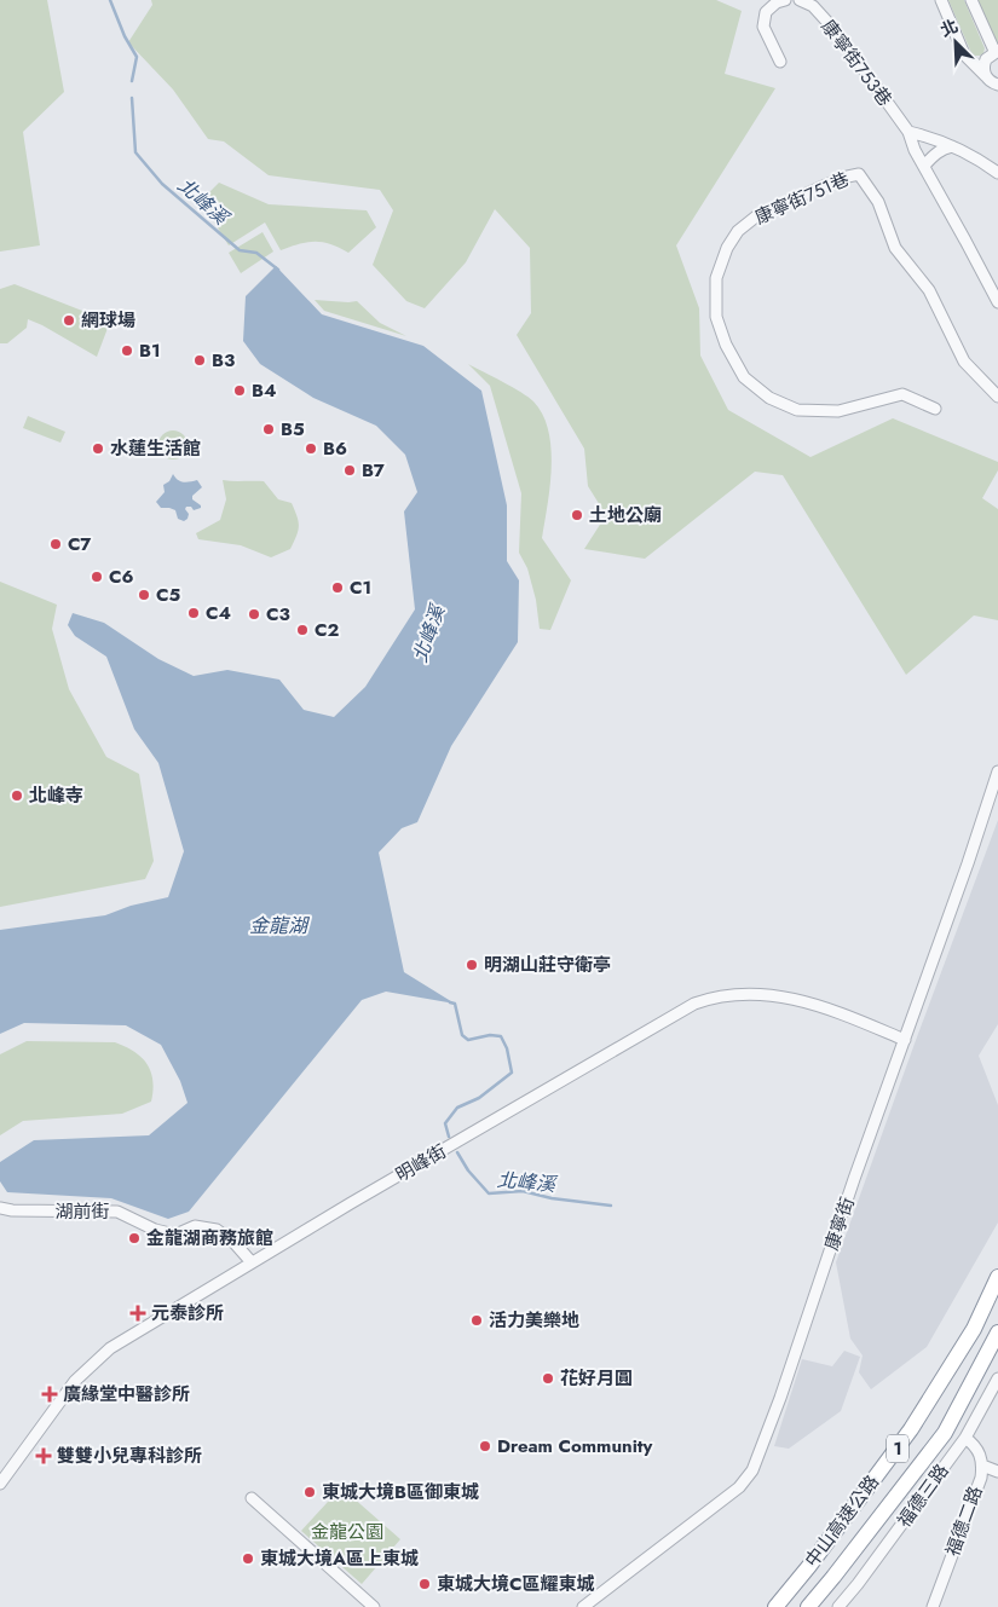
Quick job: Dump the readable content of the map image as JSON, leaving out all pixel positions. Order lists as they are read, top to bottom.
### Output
{
  "streets": {
    "highway": ["1", "中山高速公路"],
    "street": [
      "康寧街753巷",
      "康寧街751巷",
      "明峰街",
      "湖前街",
      "康寧街",
      "福德三路",
      "福德二路"
    ]
  },
  "crossings": [
    ["明峰街", "湖前街"],
    ["明峰街", "康寧街"],
    ["福德三路", "福德二路"]
  ],
  "water": ["北峰溪", "金龍湖"],
  "parks": ["金龍公園"],
  "places": {
    "other": [
      "網球場",
      "B1",
      "B3",
      "B4",
      "B5",
      "水蓮生活館",
      "B6",
      "B7",
      "土地公廟",
      "C7",
      "C6",
      "C1",
      "C5",
      "C4",
      "C3",
      "C2",
      "北峰寺",
      "明湖山莊守衛亭",
      "金龍湖商務旅館",
      "活力美樂地",
      "花好月圓",
      "Dream Community",
      "東城大境B區御東城",
      "東城大境A區上東城",
      "東城大境C區耀東城"
    ],
    "health": ["元泰診所", "廣緣堂中醫診所", "雙雙小兒專科診所"]
  },
  "north": "top left"
}
